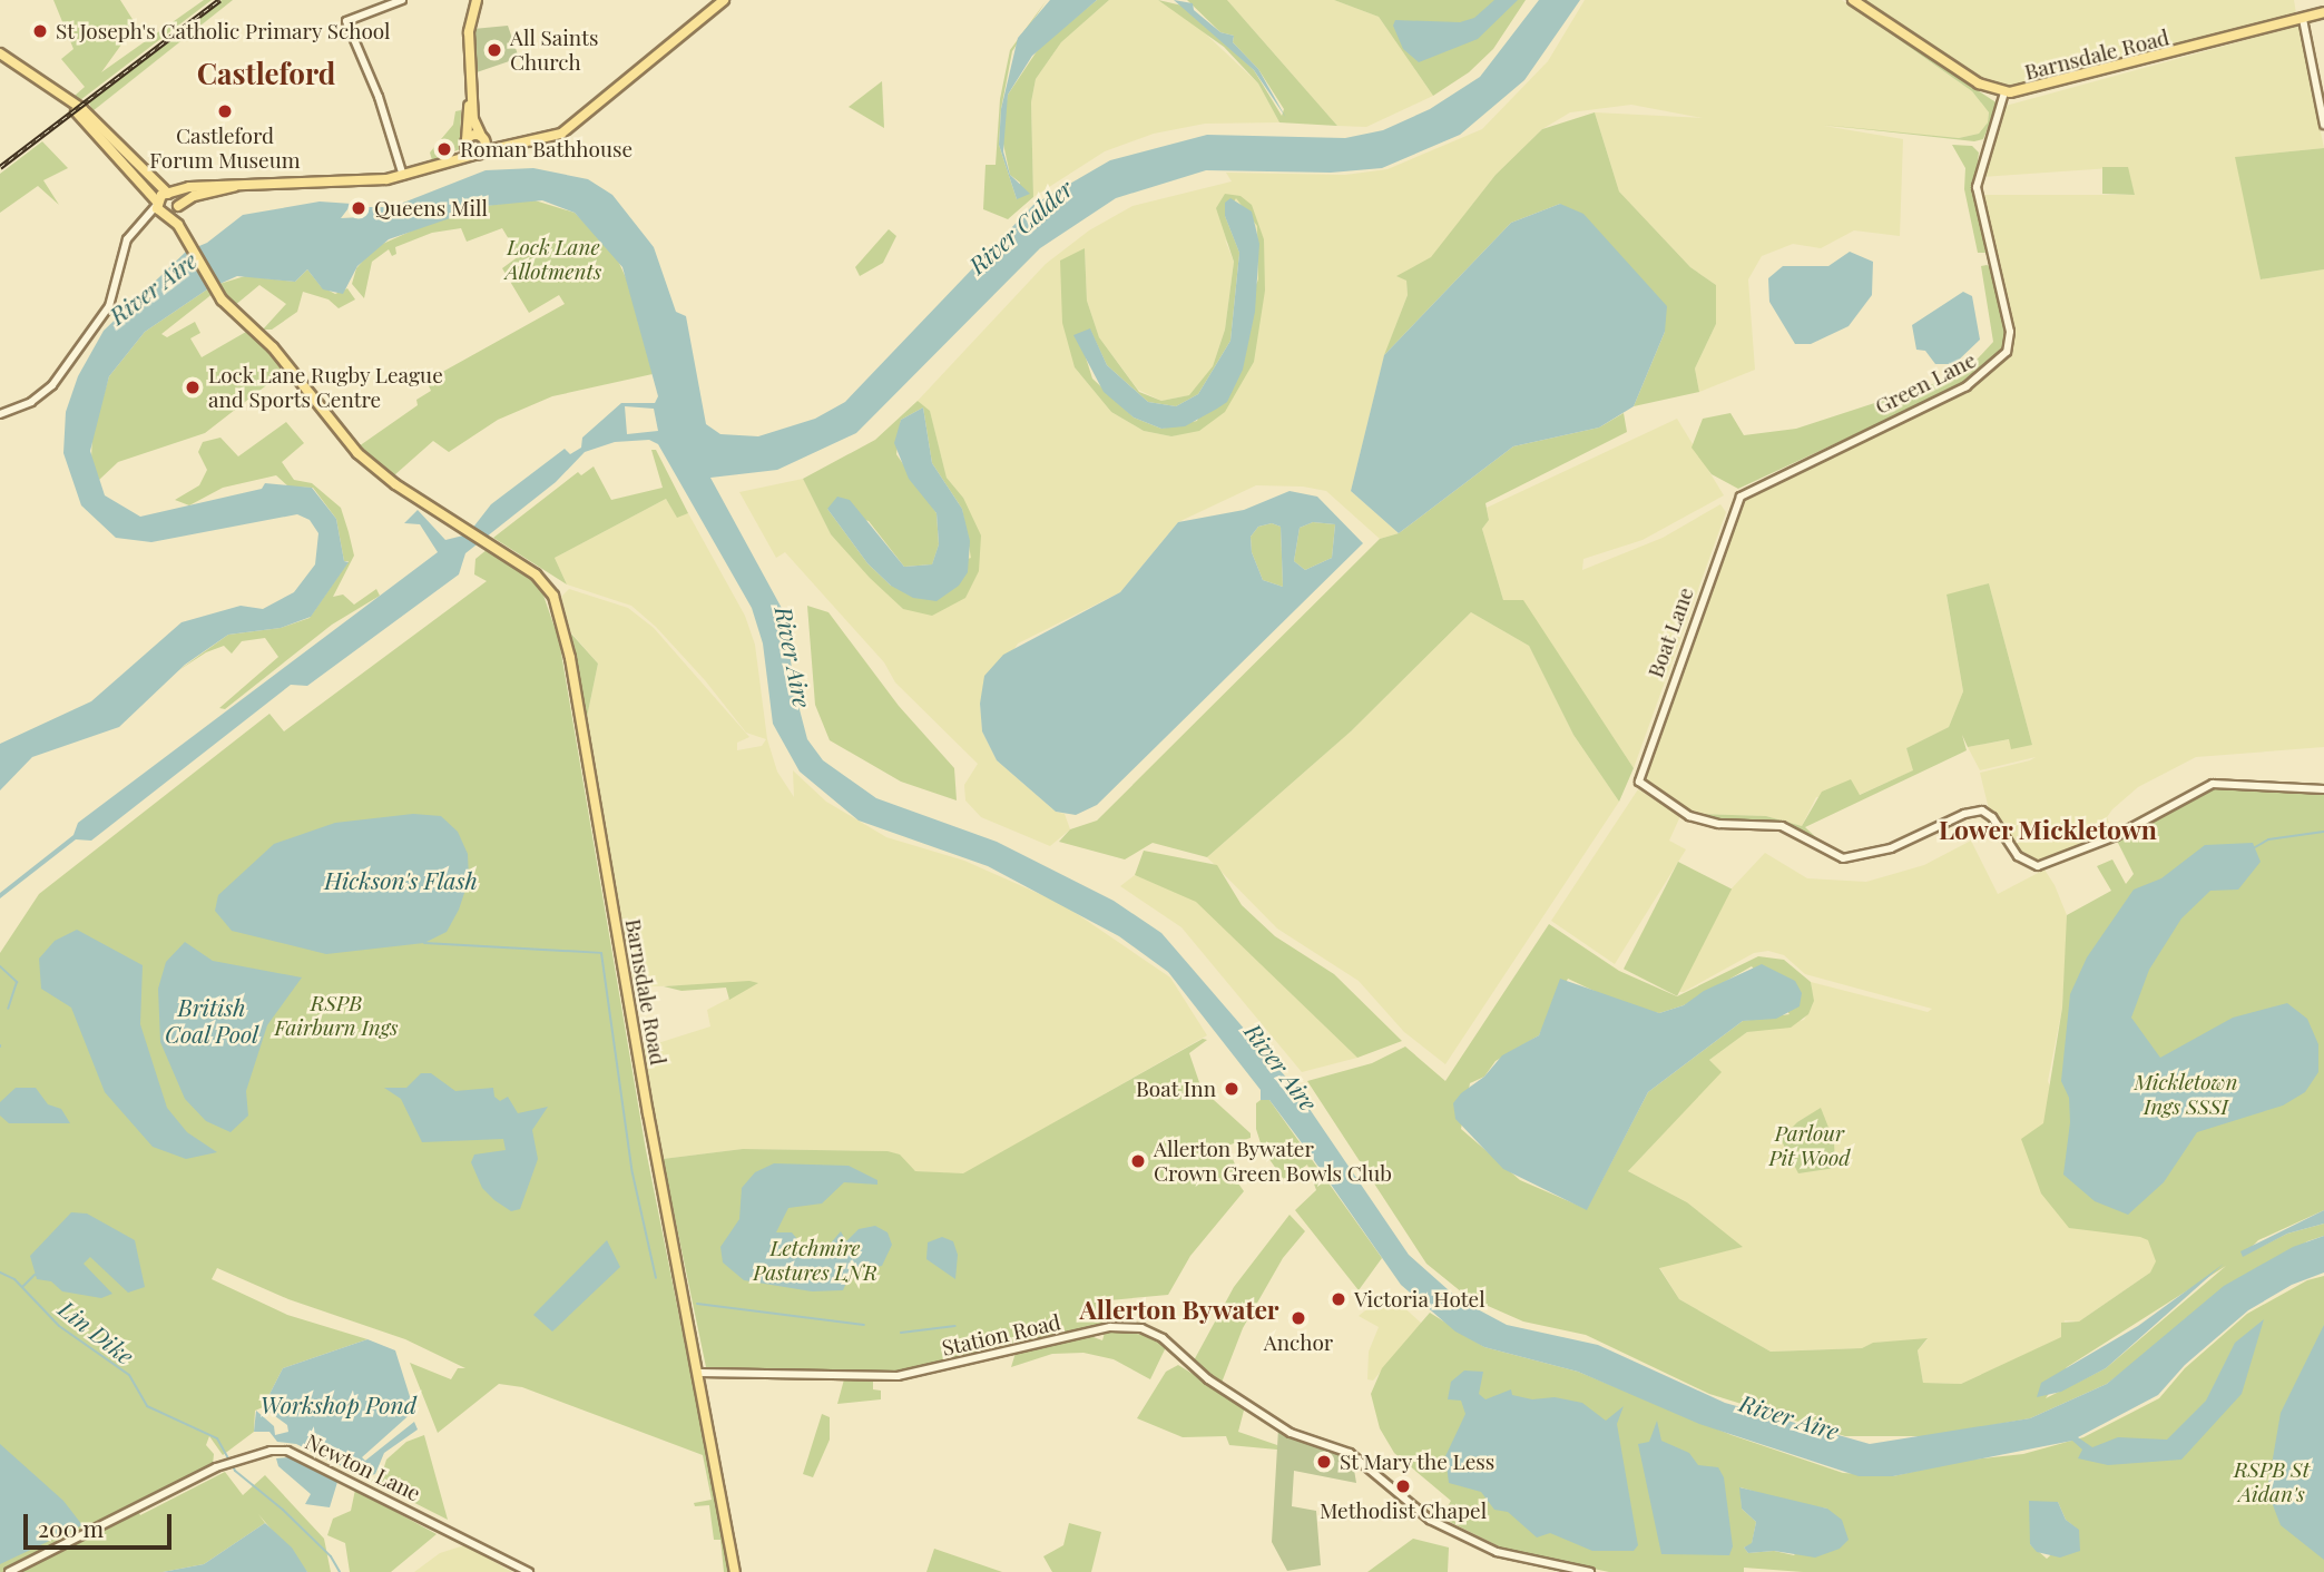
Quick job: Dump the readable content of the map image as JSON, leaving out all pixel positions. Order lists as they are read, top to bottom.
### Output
{
  "streets": {
    "main road": ["Barnsdale Road"],
    "street": [
      "Green Lane",
      "Boat Lane",
      "Station Road",
      "Newton Lane"
    ]
  },
  "crossings": [
    ["Barnsdale Road", "Green Lane"],
    ["Barnsdale Road", "Station Road"],
    ["Green Lane", "Boat Lane"]
  ],
  "districts": ["Castleford", "Lower Mickletown", "Allerton Bywater"],
  "water": [
    "River Calder",
    "River Aire",
    "Hickson's Flash",
    "British Coal Pool",
    "Lin Dike",
    "Workshop Pond"
  ],
  "parks": [
    "Lock Lane Allotments",
    "RSPB Fairburn Ings",
    "Mickletown Ings SSSI",
    "Parlour Pit Wood",
    "Letchmire Pastures LNR",
    "RSPB St Aidan's"
  ],
  "places": [
    "St Joseph's Catholic Primary School",
    "All Saints Church",
    "Castleford Forum Museum",
    "Roman Bathhouse",
    "Queens Mill",
    "Lock Lane Rugby League and Sports Centre",
    "Boat Inn",
    "Allerton Bywater Crown Green Bowls Club",
    "Victoria Hotel",
    "Anchor",
    "St Mary the Less",
    "Methodist Chapel"
  ],
  "scale_bar": "200 m"
}
